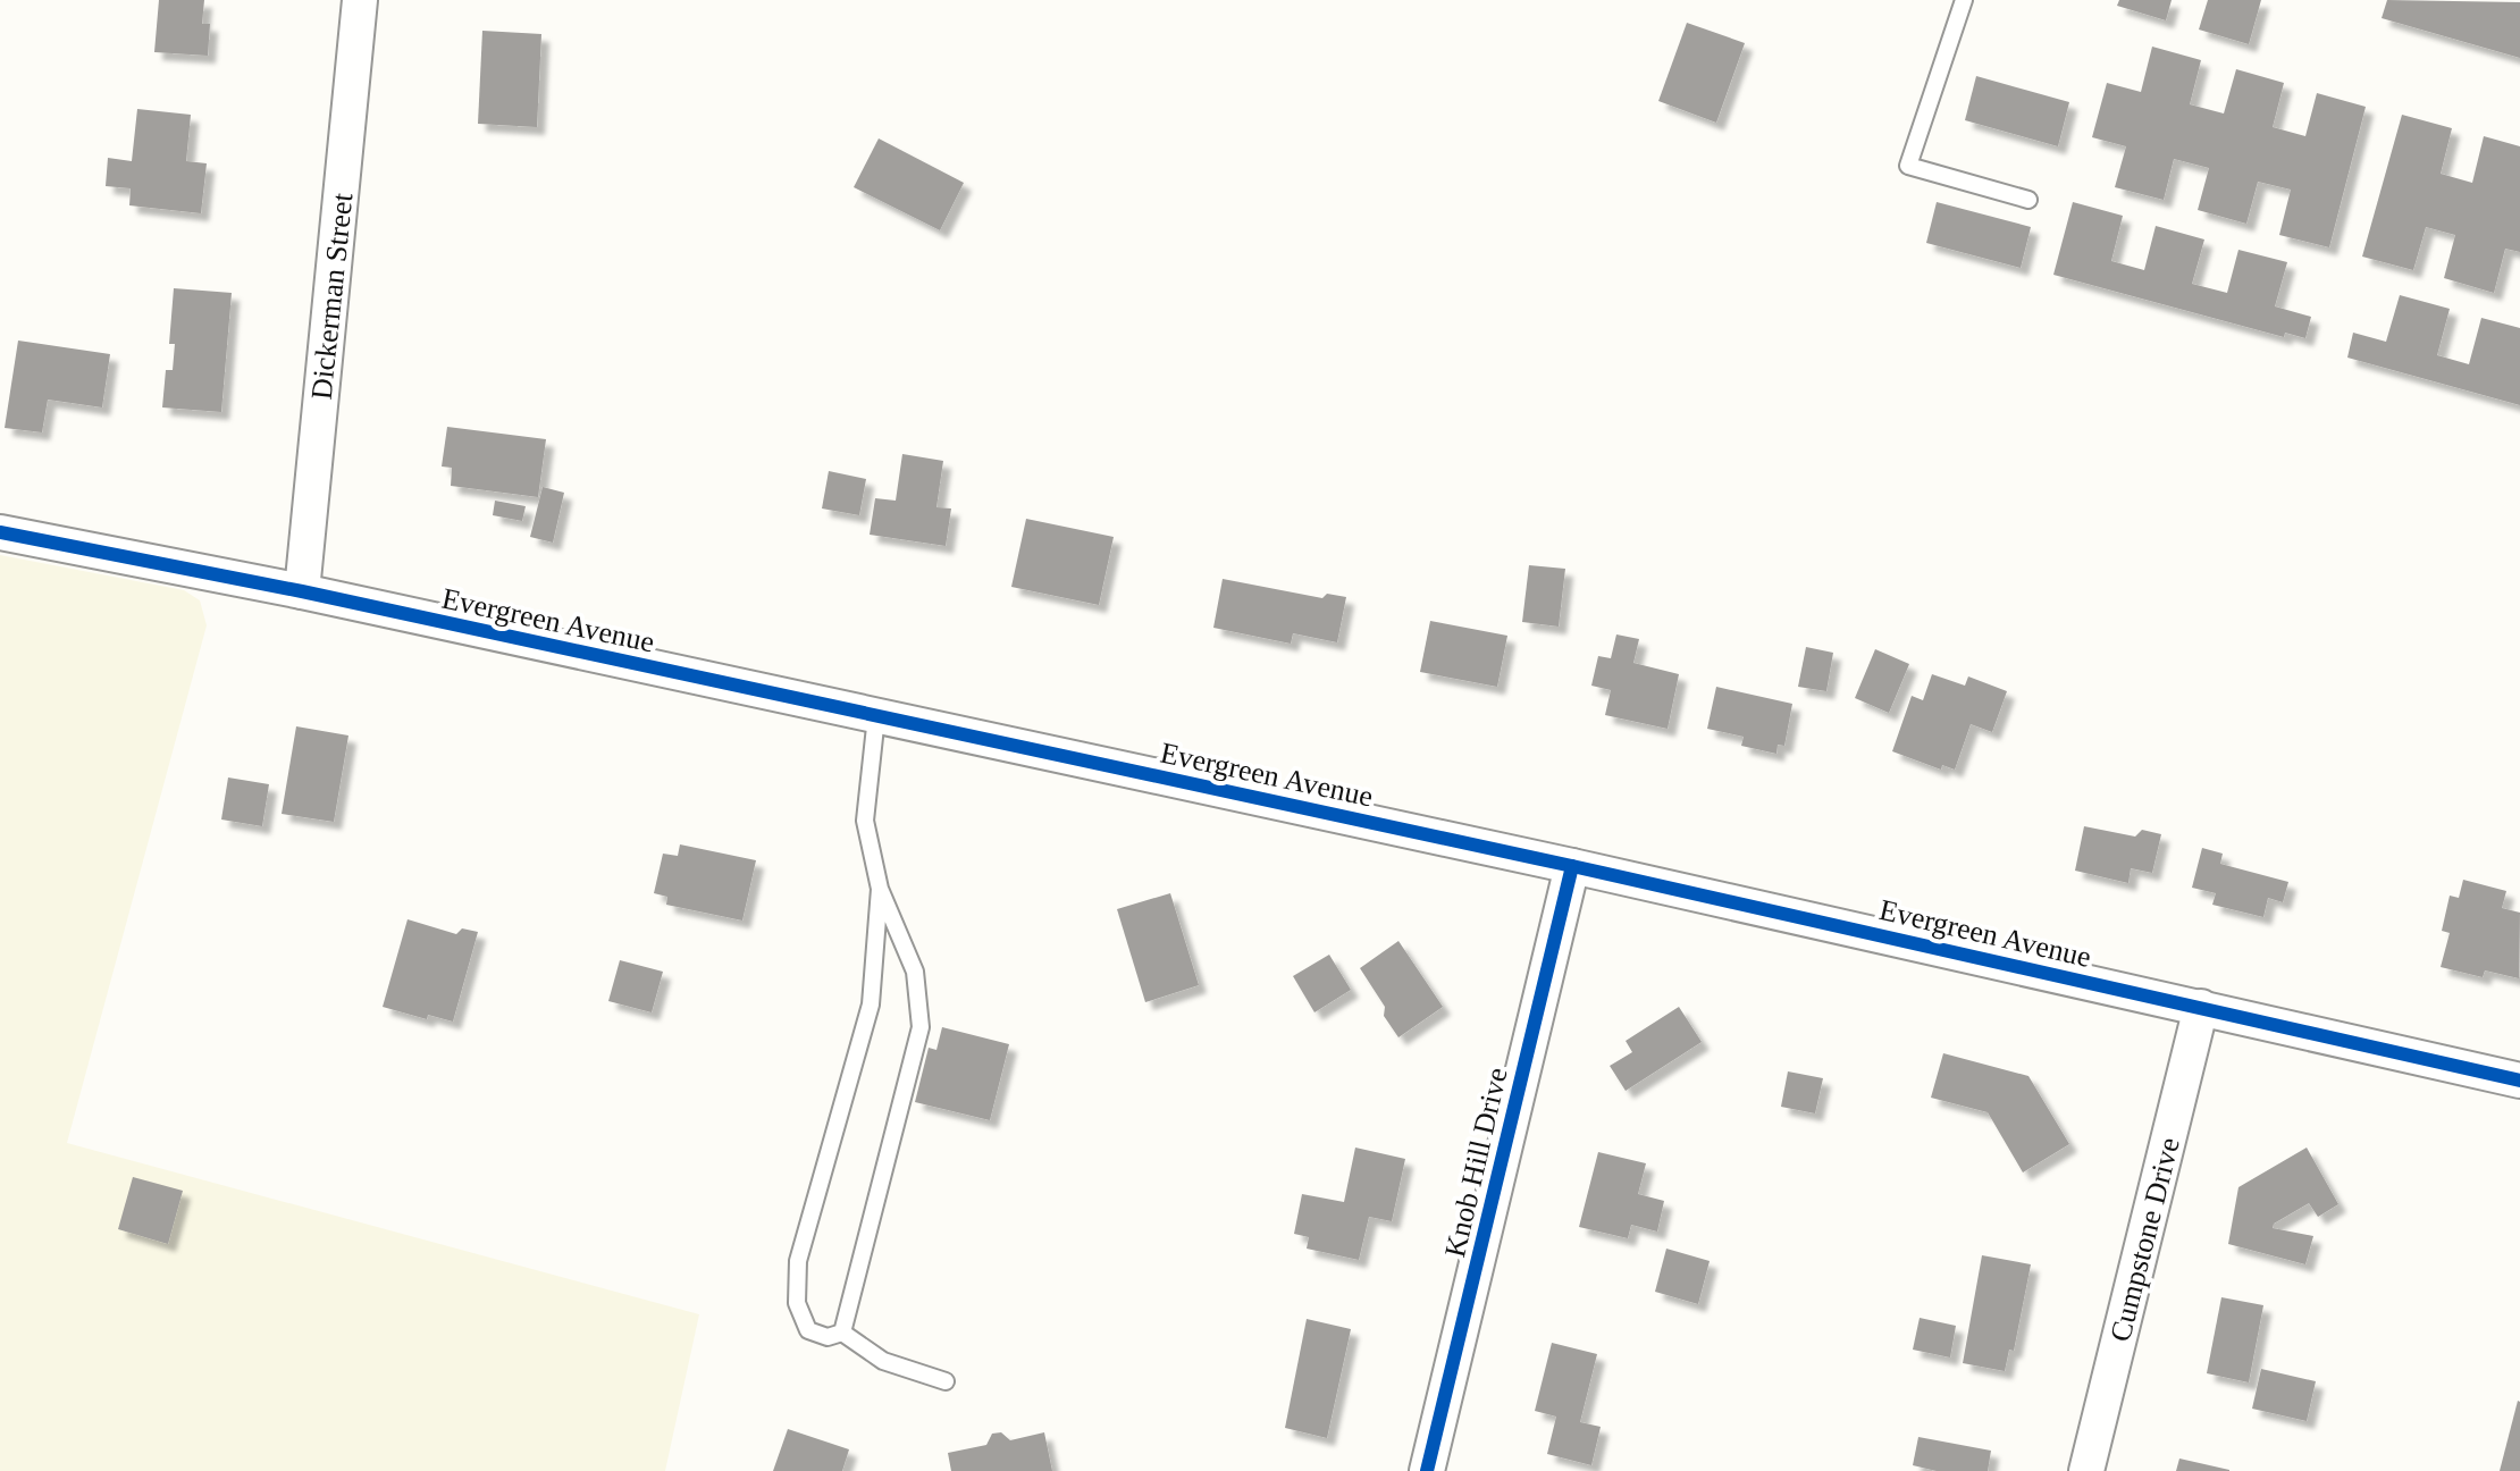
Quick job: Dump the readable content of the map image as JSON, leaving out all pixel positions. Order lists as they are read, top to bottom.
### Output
{
  "streets": {
    "street": [
      "Dickerman Street",
      "Evergreen Avenue",
      "Knob Hill Drive",
      "Cumpstone Drive"
    ]
  },
  "crossings": [
    ["Dickerman Street", "Evergreen Avenue"],
    ["Evergreen Avenue", "Knob Hill Drive"],
    ["Evergreen Avenue", "Cumpstone Drive"]
  ]
}
